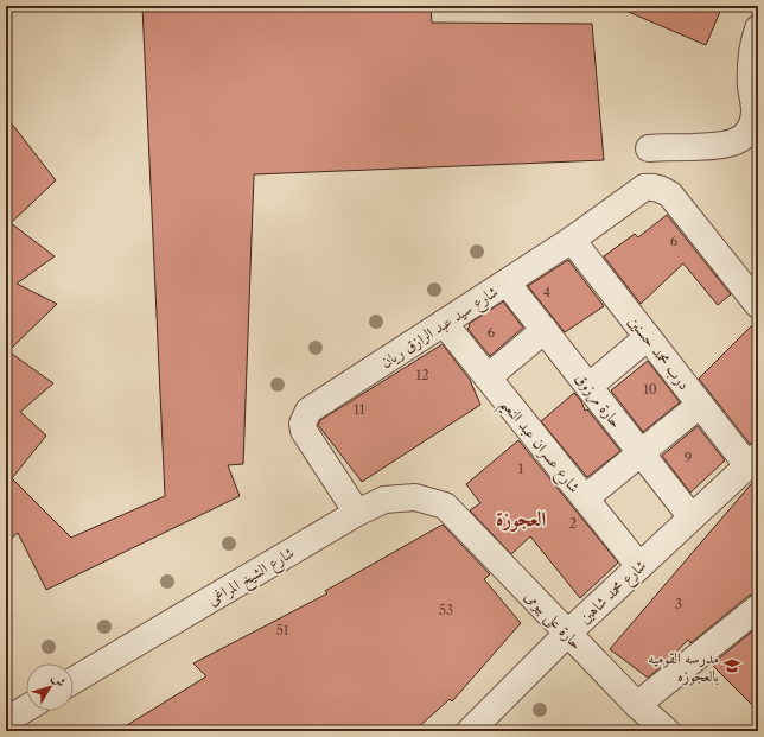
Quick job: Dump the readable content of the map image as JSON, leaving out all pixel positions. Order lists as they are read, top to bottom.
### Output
{
  "streets": {
    "street": [
      "شارع سيد عبد الرازق ريان",
      "درب محمد حسنين",
      "حارة مرزوق",
      "شارع عسران عبد النعيم",
      "شارع الشيخ المراغى",
      "شارع محمد شاهين",
      "حارة على بيومى"
    ]
  },
  "crossings": [
    ["شارع سيد عبد الرازق ريان", "درب محمد حسنين"],
    ["شارع سيد عبد الرازق ريان", "حارة مرزوق"],
    ["شارع سيد عبد الرازق ريان", "شارع عسران عبد النعيم"],
    ["شارع سيد عبد الرازق ريان", "شارع الشيخ المراغى"],
    ["درب محمد حسنين", "شارع محمد شاهين"],
    ["حارة مرزوق", "شارع محمد شاهين"],
    ["شارع عسران عبد النعيم", "شارع محمد شاهين"],
    ["شارع الشيخ المراغى", "حارة على بيومى"],
    ["شارع محمد شاهين", "حارة على بيومى"]
  ],
  "districts": ["العجوزة"],
  "places": {
    "school or university": ["مدرسه القوميه بالعجوزه"]
  },
  "house_numbers": [
    "6",
    "4",
    "6",
    "12",
    "10",
    "11",
    "9",
    "1",
    "2",
    "3",
    "53",
    "51"
  ],
  "north": "top right"
}
